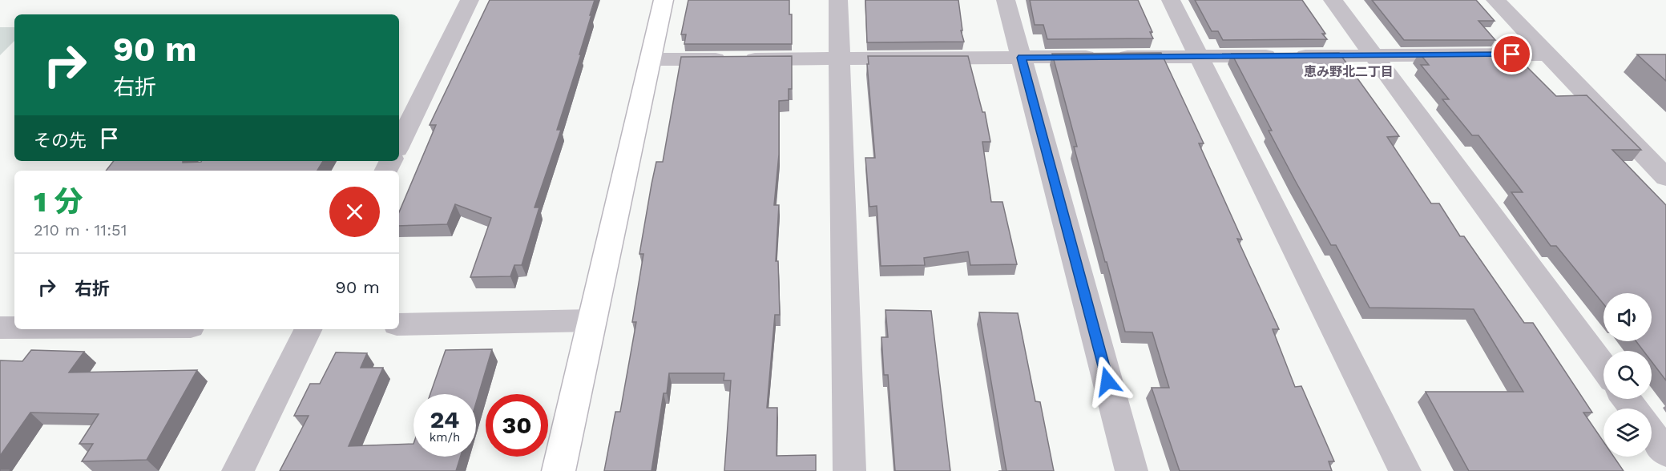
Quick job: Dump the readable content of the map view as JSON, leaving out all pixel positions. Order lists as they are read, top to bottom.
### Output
{
  "districts": ["恵み野北二丁目"],
  "page": {
    "turn": ["90 m", "右折"],
    "then": "その先",
    "heading": ["1 分", "210 m · 11:51"],
    "list": [
      {
        "name": "右折",
        "value": "90 m"
      }
    ],
    "speed": "24 km/h",
    "limit": "30"
  }
}
